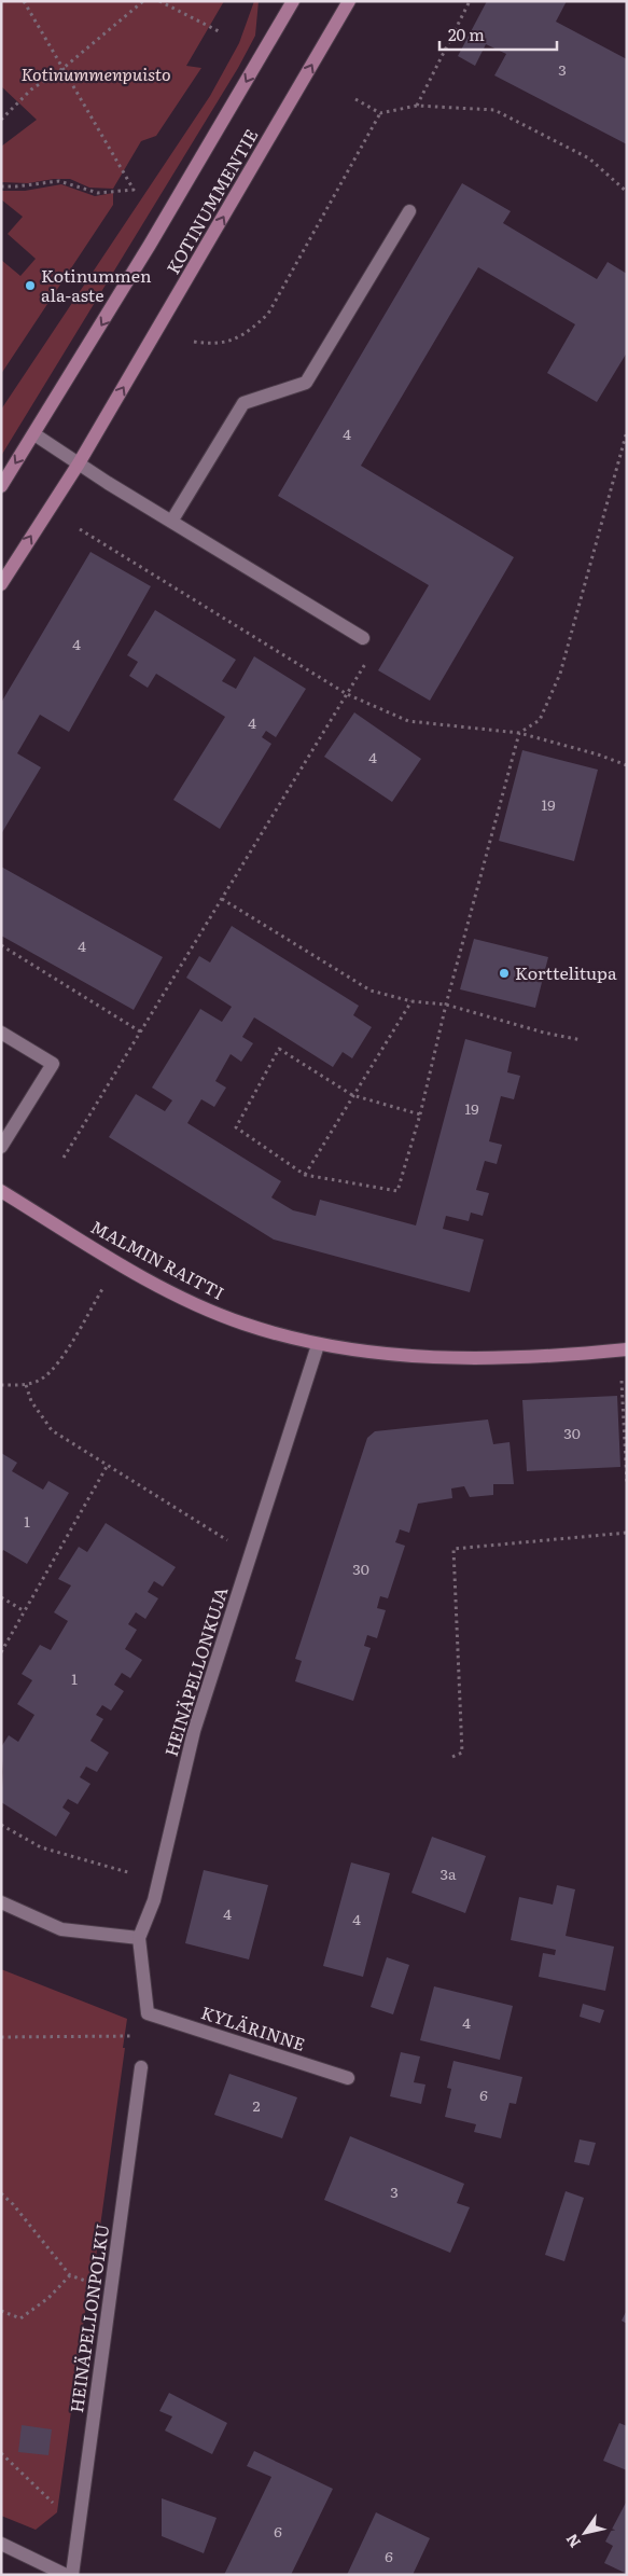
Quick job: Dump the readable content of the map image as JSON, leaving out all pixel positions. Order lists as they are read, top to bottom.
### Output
{
  "streets": {
    "main road": ["KOTINUMMENTIE", "MALMIN RAITTI"],
    "street": ["HEINÄPELLONKUJA", "KYLÄRINNE", "HEINÄPELLONPOLKU"]
  },
  "crossings": [
    ["MALMIN RAITTI", "HEINÄPELLONKUJA"],
    ["HEINÄPELLONKUJA", "KYLÄRINNE"]
  ],
  "parks": ["Kotinummenpuisto"],
  "places": ["Kotinummen ala-aste", "Korttelitupa"],
  "house_numbers": [
    "3",
    "4",
    "4",
    "4",
    "4",
    "19",
    "4",
    "19",
    "30",
    "1",
    "30",
    "1",
    "3a",
    "4",
    "4",
    "4",
    "6",
    "2",
    "3",
    "6",
    "6"
  ],
  "scale_bar": "20 m",
  "north": "bottom left"
}
